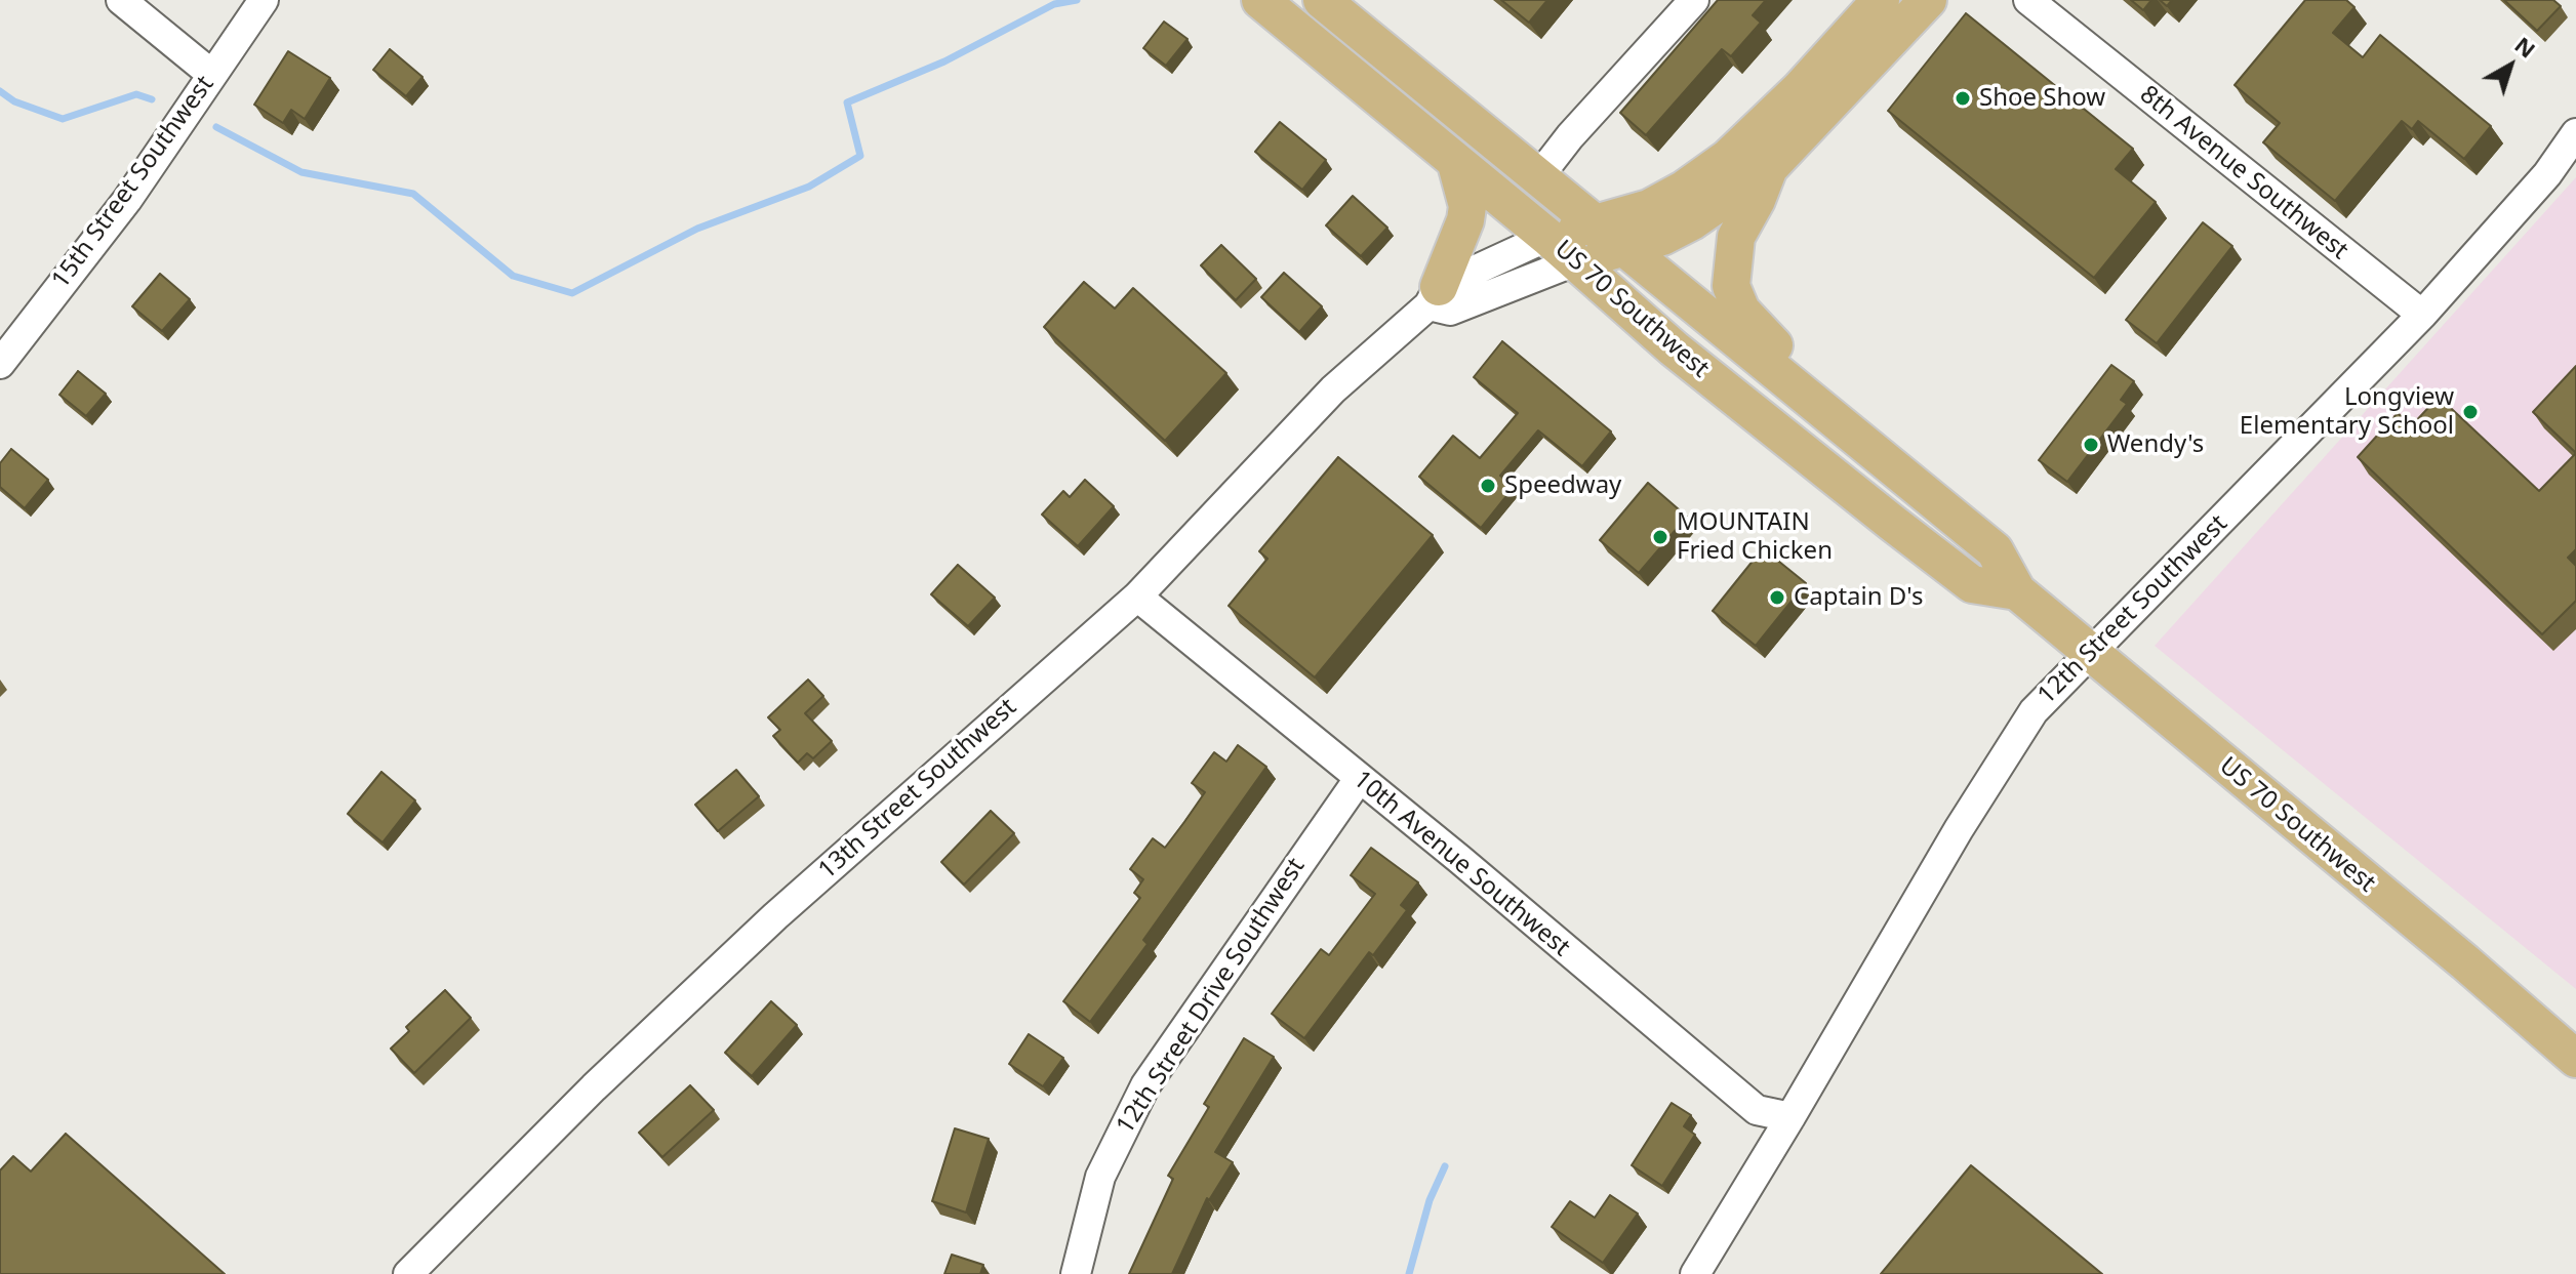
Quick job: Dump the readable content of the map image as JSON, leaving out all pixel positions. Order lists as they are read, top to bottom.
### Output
{
  "streets": {
    "main road": ["US 70 Southwest", "13th Street Southwest"],
    "street": [
      "8th Avenue Southwest",
      "15th Street Southwest",
      "12th Street Southwest",
      "10th Avenue Southwest",
      "12th Street Drive Southwest"
    ]
  },
  "crossings": [
    ["8th Avenue Southwest", "12th Street Southwest"],
    ["US 70 Southwest", "12th Street Southwest"],
    ["US 70 Southwest", "13th Street Southwest"],
    ["12th Street Southwest", "10th Avenue Southwest"],
    ["13th Street Southwest", "10th Avenue Southwest"],
    ["10th Avenue Southwest", "12th Street Drive Southwest"]
  ],
  "places": [
    "Shoe Show",
    "Longview Elementary School",
    "Wendy's",
    "Speedway",
    "MOUNTAIN Fried Chicken",
    "Captain D's"
  ],
  "north": "top right"
}
